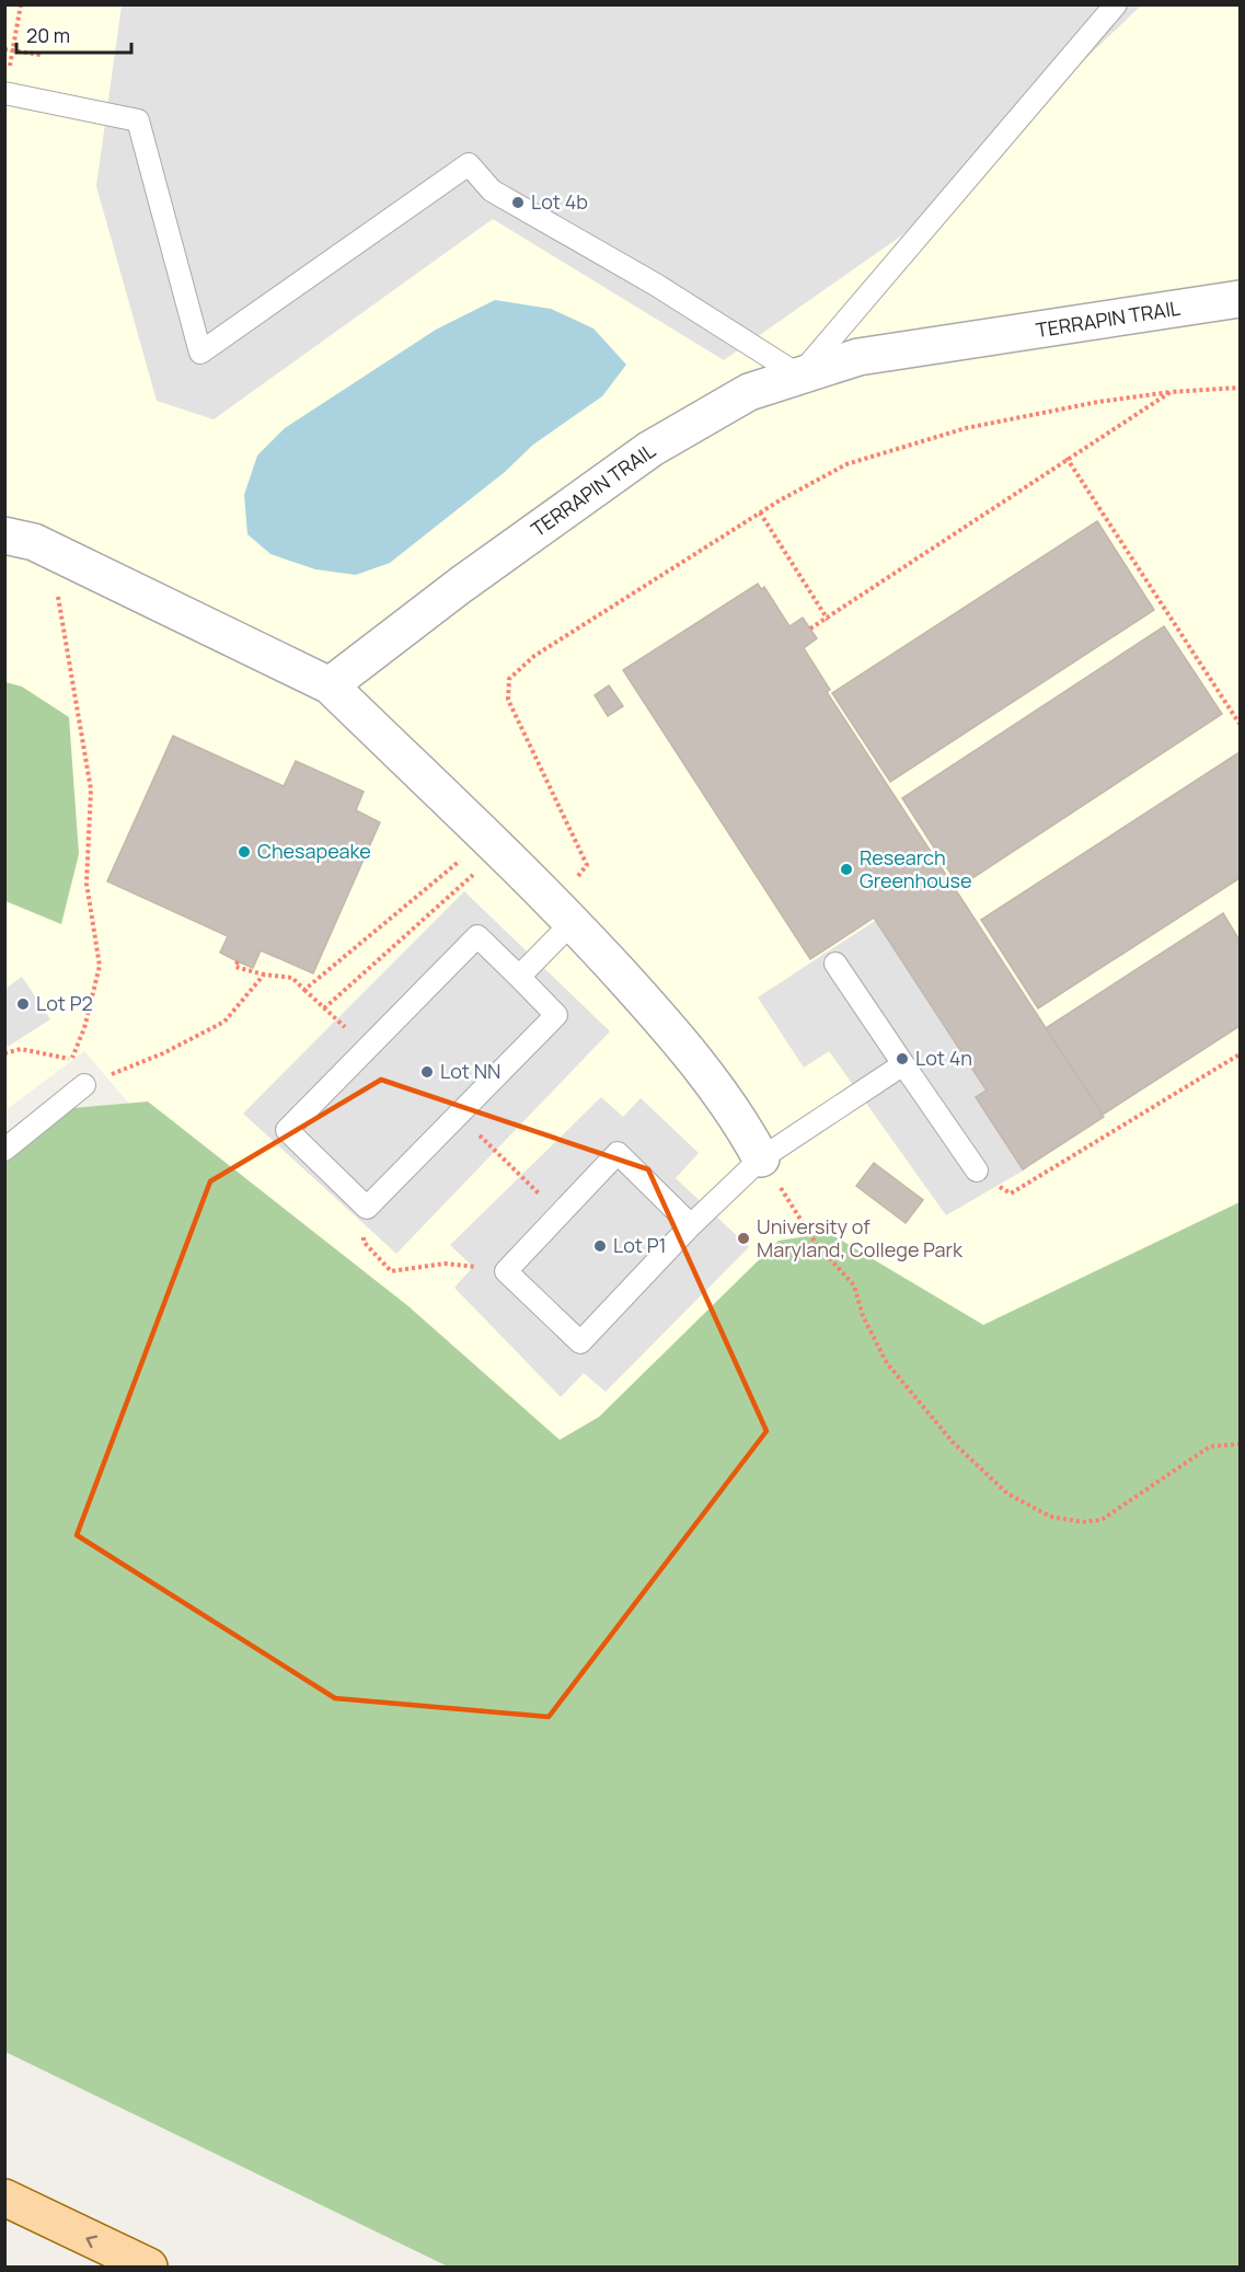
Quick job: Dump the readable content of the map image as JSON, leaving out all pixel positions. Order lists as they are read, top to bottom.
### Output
{
  "streets": {
    "street": ["TERRAPIN TRAIL"]
  },
  "places": [
    "Lot 4b",
    "Chesapeake",
    "Research Greenhouse",
    "Lot P2",
    "Lot 4n",
    "Lot NN",
    "University of Maryland, College Park",
    "Lot P1"
  ],
  "scale_bar": "20 m"
}
